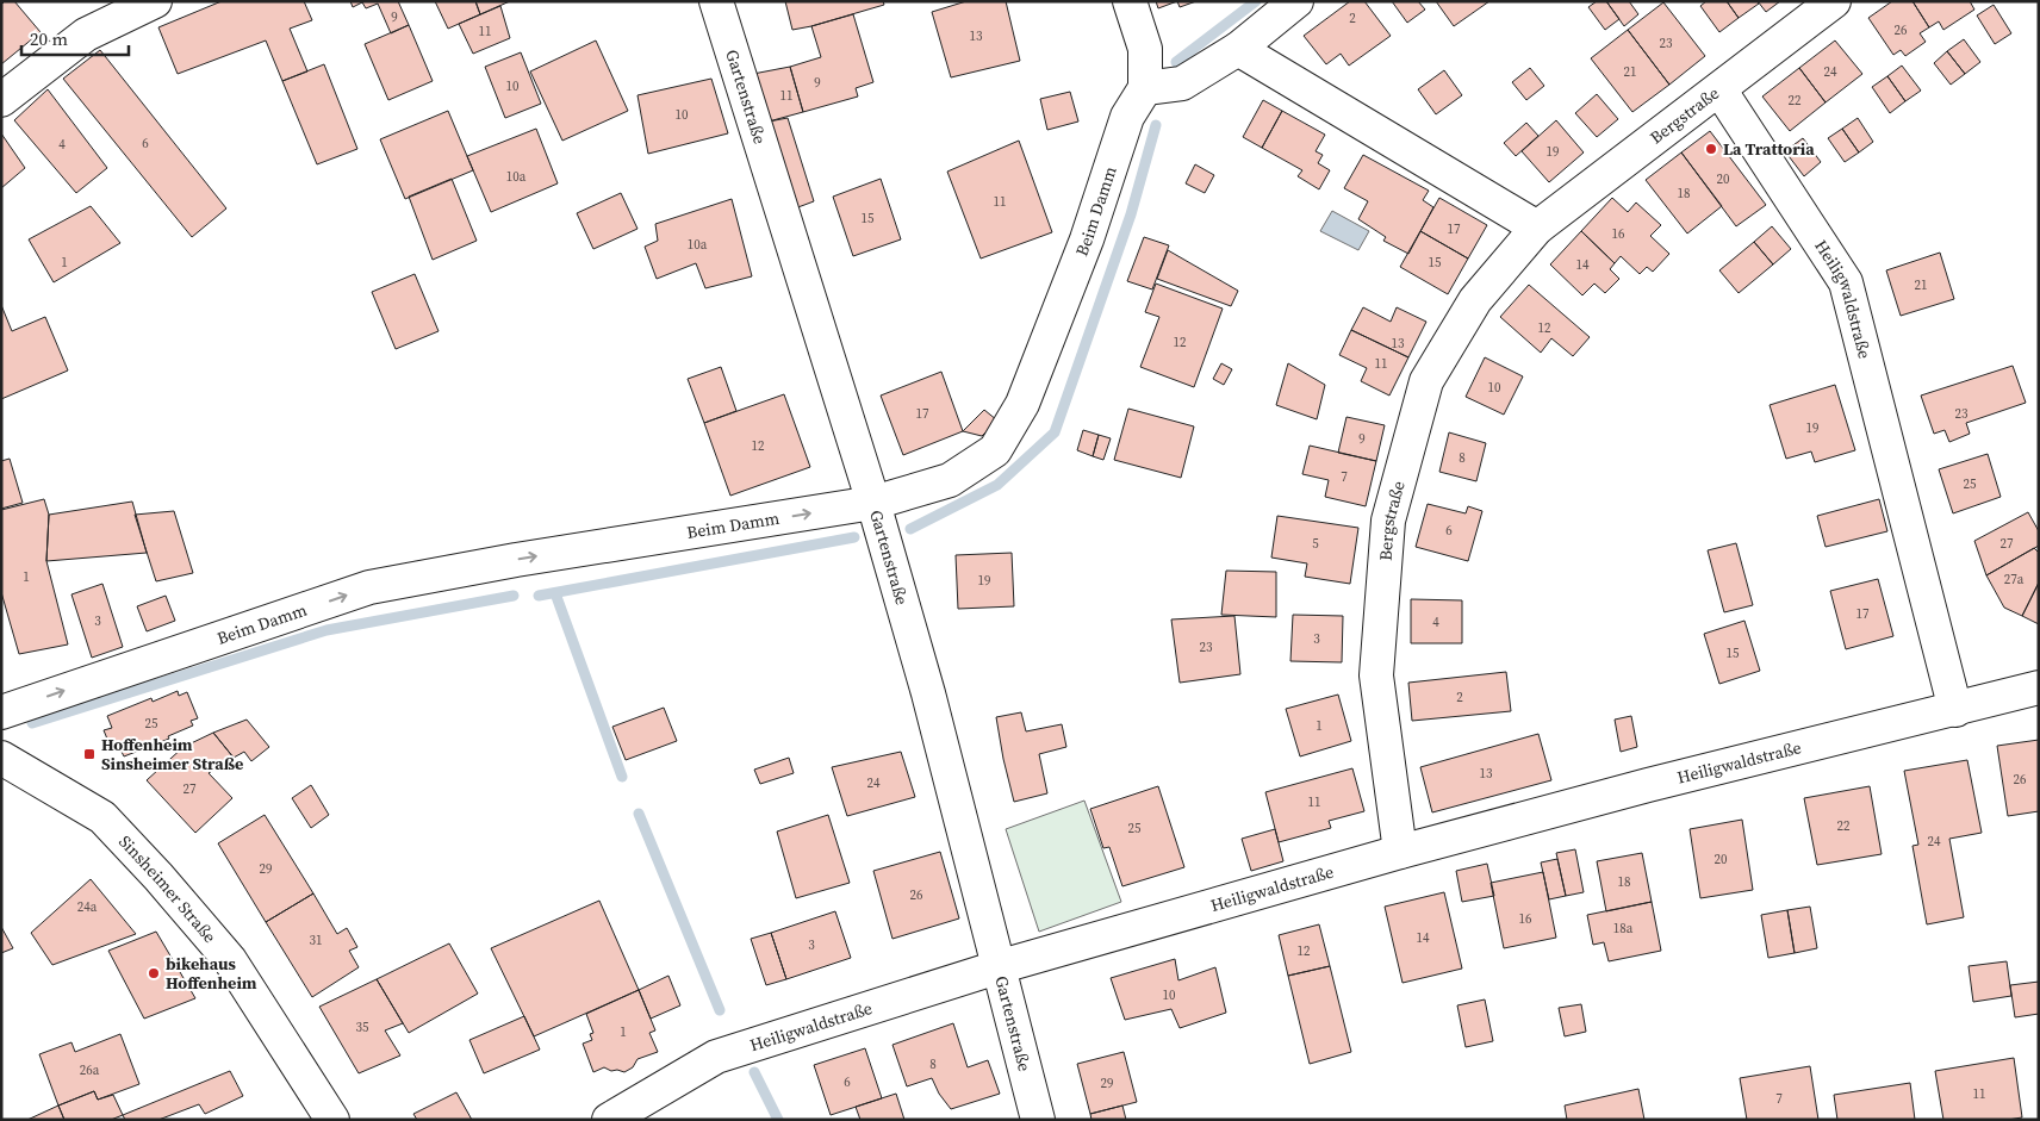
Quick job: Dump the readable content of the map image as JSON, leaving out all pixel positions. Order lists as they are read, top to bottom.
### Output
{
  "streets": {
    "street": [
      "Gartenstraße",
      "Bergstraße",
      "Beim Damm",
      "Heiligwaldstraße",
      "Sinsheimer Straße"
    ]
  },
  "crossings": [
    ["Gartenstraße", "Beim Damm"],
    ["Gartenstraße", "Heiligwaldstraße"],
    ["Bergstraße", "Heiligwaldstraße"]
  ],
  "one_way": ["Beim Damm"],
  "places": {
    "other": ["La Trattoria", "bikehaus Hoffenheim"],
    "transit": ["Hoffenheim Sinsheimer Straße"]
  },
  "house_numbers": [
    "9",
    "2",
    "26",
    "11",
    "13",
    "23",
    "21",
    "24",
    "9",
    "10",
    "11",
    "22",
    "10",
    "6",
    "4",
    "19",
    "10a",
    "20",
    "18",
    "11",
    "15",
    "17",
    "16",
    "10a",
    "1",
    "15",
    "14",
    "21",
    "12",
    "12",
    "13",
    "11",
    "10",
    "17",
    "23",
    "19",
    "9",
    "12",
    "8",
    "7",
    "25",
    "6",
    "5",
    "27",
    "1",
    "27a",
    "19",
    "17",
    "3",
    "4",
    "3",
    "23",
    "15",
    "2",
    "25",
    "1",
    "13",
    "26",
    "24",
    "27",
    "11",
    "22",
    "25",
    "24",
    "20",
    "29",
    "18",
    "26",
    "24a",
    "16",
    "18a",
    "14",
    "31",
    "3",
    "12",
    "10",
    "35",
    "1",
    "8",
    "26a",
    "6",
    "29",
    "11",
    "7"
  ],
  "scale_bar": "20 m"
}
